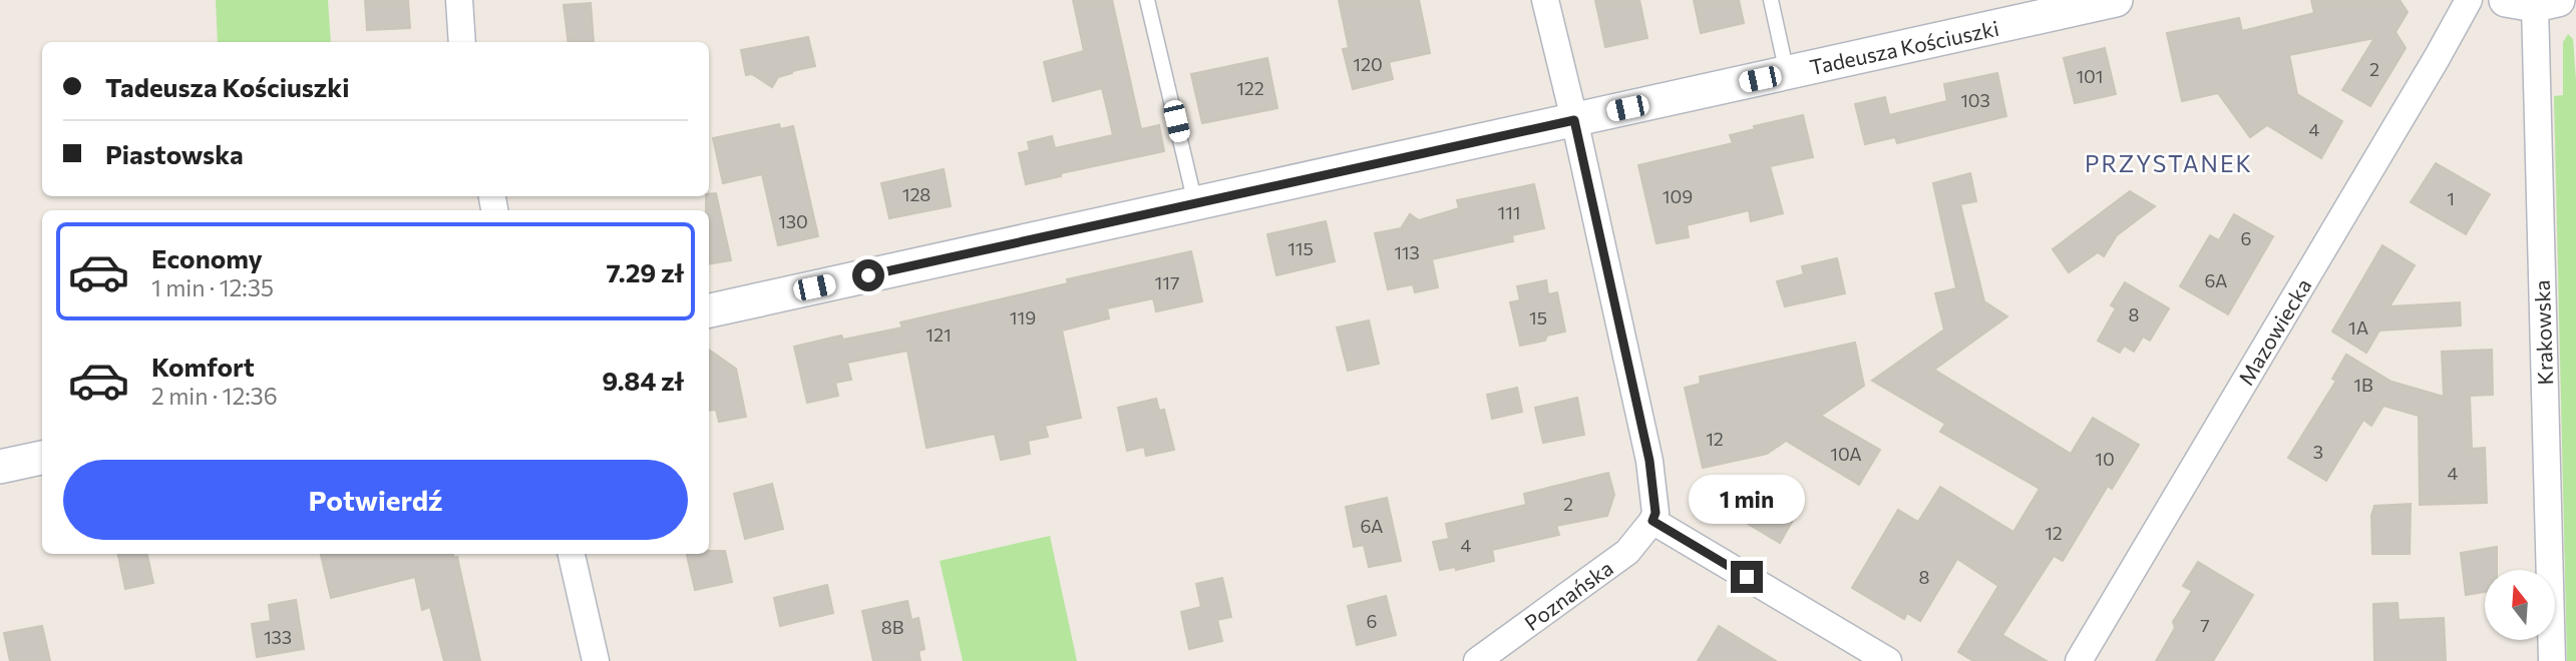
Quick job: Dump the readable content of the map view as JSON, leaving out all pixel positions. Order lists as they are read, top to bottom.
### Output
{
  "streets": {
    "street": [
      "Tadeusza Kościuszki",
      "Mazowiecka",
      "Krakowska",
      "Poznańska"
    ]
  },
  "districts": ["PRZYSTANEK"],
  "house_numbers": [
    "120",
    "2",
    "101",
    "122",
    "103",
    "4",
    "128",
    "109",
    "1",
    "111",
    "130",
    "6",
    "115",
    "113",
    "6A",
    "117",
    "8",
    "119",
    "15",
    "1A",
    "121",
    "1B",
    "12",
    "3",
    "10A",
    "10",
    "4",
    "2",
    "6A",
    "12",
    "4",
    "8",
    "6",
    "7",
    "8B",
    "133"
  ],
  "north": "top",
  "page": {
    "banner": ["Tadeusza Kościuszki", "Piastowska"],
    "list": [
      {
        "name": "Economy",
        "note": "1 min · 12:35",
        "value": "7.29 zł"
      },
      {
        "name": "Komfort",
        "note": "2 min · 12:36",
        "value": "9.84 zł"
      }
    ],
    "buttons": "Potwierdź",
    "bubble": "1 min"
  }
}
